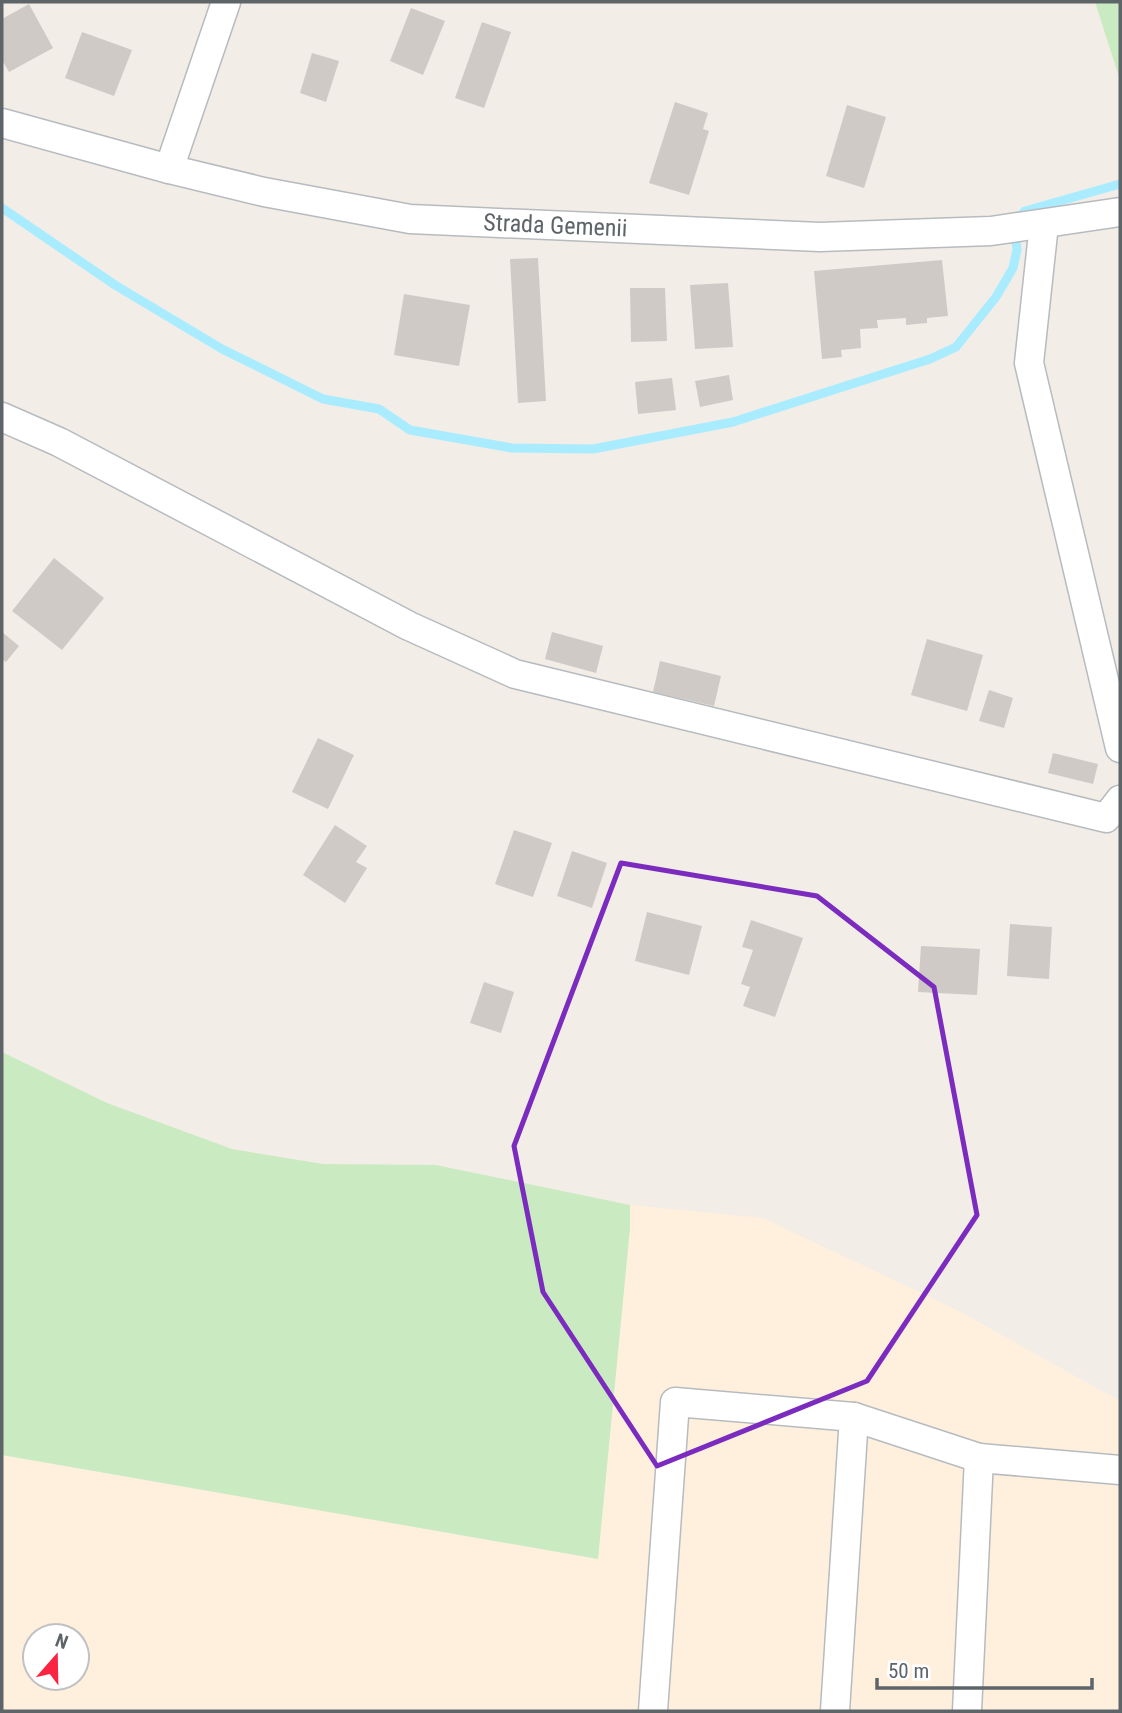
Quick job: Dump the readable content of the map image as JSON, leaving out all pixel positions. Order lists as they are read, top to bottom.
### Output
{
  "streets": {
    "street": ["Strada Gemenii"]
  },
  "scale_bar": "50 m",
  "north": "top"
}
